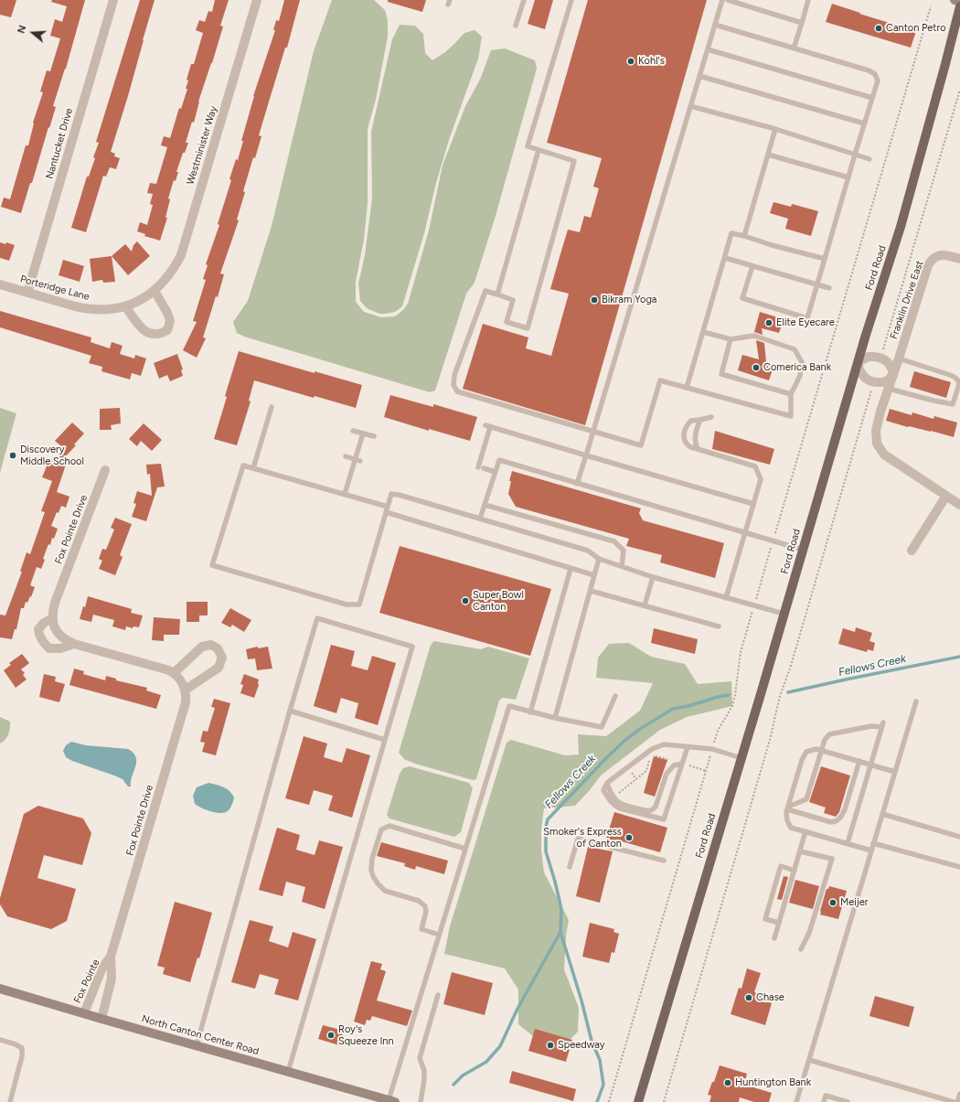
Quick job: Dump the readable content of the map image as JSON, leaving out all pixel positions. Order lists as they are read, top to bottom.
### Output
{
  "streets": {
    "main road": ["Ford Road", "North Canton Center Road"],
    "street": [
      "Nantucket Drive",
      "Westminister Way",
      "Porteridge Lane",
      "Franklin Drive East",
      "Fox Pointe Drive",
      "Fox Pointe"
    ]
  },
  "crossings": [
    ["Nantucket Drive", "Porteridge Lane"],
    ["Westminister Way", "Porteridge Lane"],
    ["Ford Road", "Franklin Drive East"],
    ["Fox Pointe Drive", "Fox Pointe"],
    ["Fox Pointe", "North Canton Center Road"]
  ],
  "water": ["Fellows Creek"],
  "places": [
    "Canton Petro",
    "Kohl's",
    "Bikram Yoga",
    "Elite Eyecare",
    "Comerica Bank",
    "Discovery Middle School",
    "Super Bowl Canton",
    "Smoker's Express of Canton",
    "Meijer",
    "Chase",
    "Roy's Squeeze Inn",
    "Speedway",
    "Huntington Bank"
  ],
  "north": "left"
}
